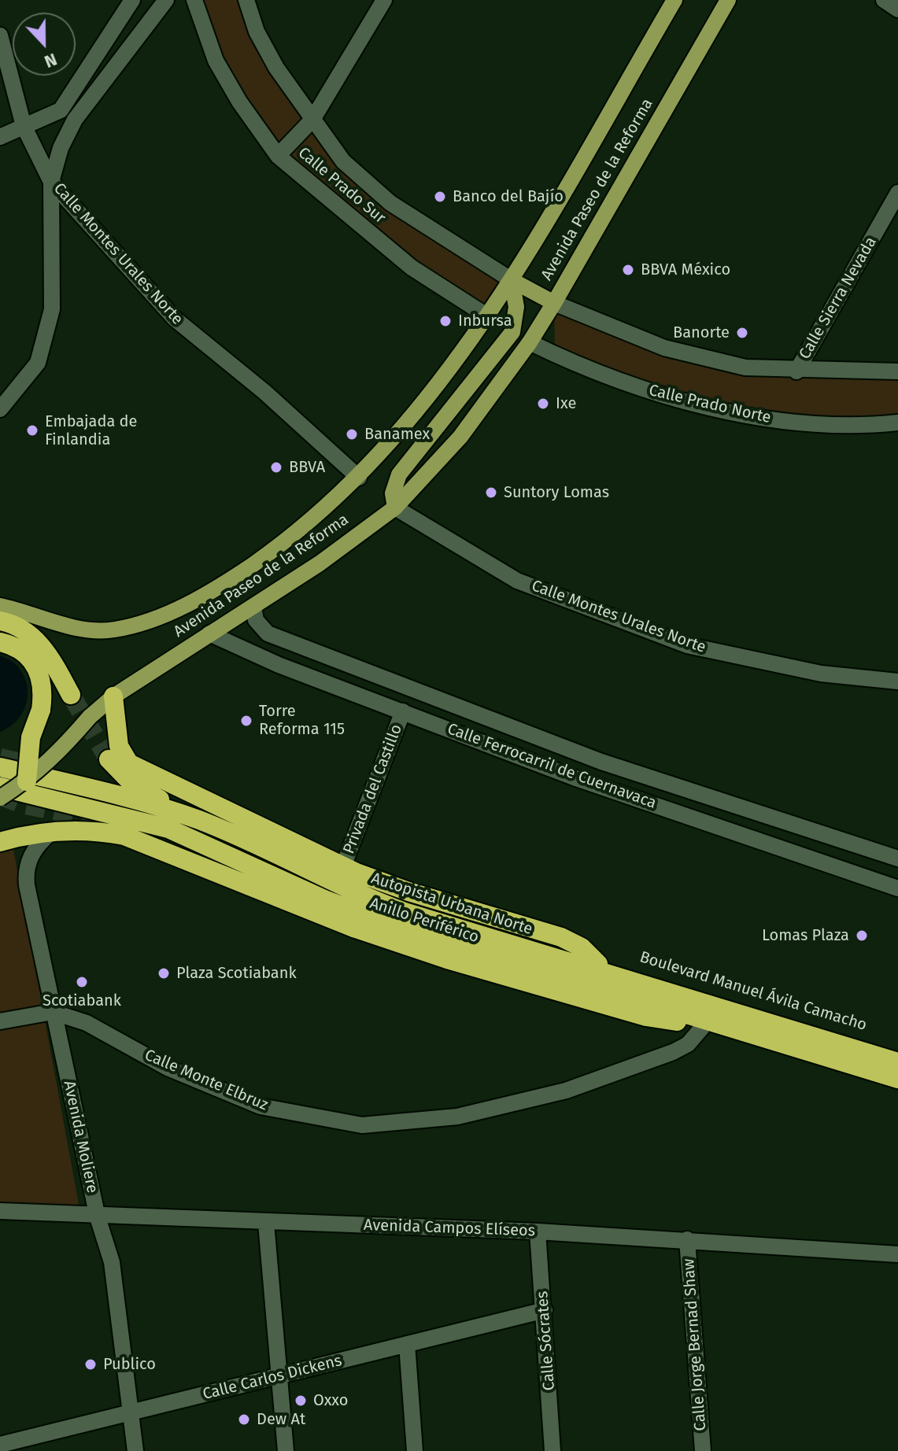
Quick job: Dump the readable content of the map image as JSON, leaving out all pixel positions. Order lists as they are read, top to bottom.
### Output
{
  "streets": {
    "highway": ["Autopista Urbana Norte", "Anillo Periférico", "Boulevard Manuel Ávila Camacho"],
    "main road": ["Calle Prado Sur", "Avenida Paseo de la Reforma"],
    "street": [
      "Calle Montes Urales Norte",
      "Calle Sierra Nevada",
      "Calle Prado Norte",
      "Calle Ferrocarril de Cuernavaca",
      "Privada del Castillo",
      "Calle Monte Elbruz",
      "Avenida Moliere",
      "Avenida Campos Elíseos",
      "Calle Sócrates",
      "Calle Jorge Bernad Shaw",
      "Calle Carlos Dickens"
    ]
  },
  "crossings": [
    ["Calle Prado Sur", "Avenida Paseo de la Reforma"],
    ["Calle Prado Sur", "Calle Prado Norte"],
    ["Avenida Paseo de la Reforma", "Calle Montes Urales Norte"],
    ["Avenida Paseo de la Reforma", "Calle Prado Norte"],
    ["Avenida Paseo de la Reforma", "Calle Ferrocarril de Cuernavaca"],
    ["Calle Ferrocarril de Cuernavaca", "Privada del Castillo"],
    ["Anillo Periférico", "Boulevard Manuel Ávila Camacho"],
    ["Anillo Periférico", "Calle Monte Elbruz"],
    ["Calle Monte Elbruz", "Avenida Moliere"],
    ["Avenida Moliere", "Avenida Campos Elíseos"],
    ["Avenida Moliere", "Calle Carlos Dickens"],
    ["Avenida Campos Elíseos", "Calle Sócrates"],
    ["Avenida Campos Elíseos", "Calle Jorge Bernad Shaw"],
    ["Calle Sócrates", "Calle Carlos Dickens"]
  ],
  "places": [
    "Banco del Bajío",
    "BBVA México",
    "Inbursa",
    "Banorte",
    "Ixe",
    "Embajada de Finlandia",
    "Banamex",
    "BBVA",
    "Suntory Lomas",
    "Torre Reforma 115",
    "Lomas Plaza",
    "Plaza Scotiabank",
    "Scotiabank",
    "Publico",
    "Oxxo",
    "Dew At"
  ],
  "north": "bottom"
}
